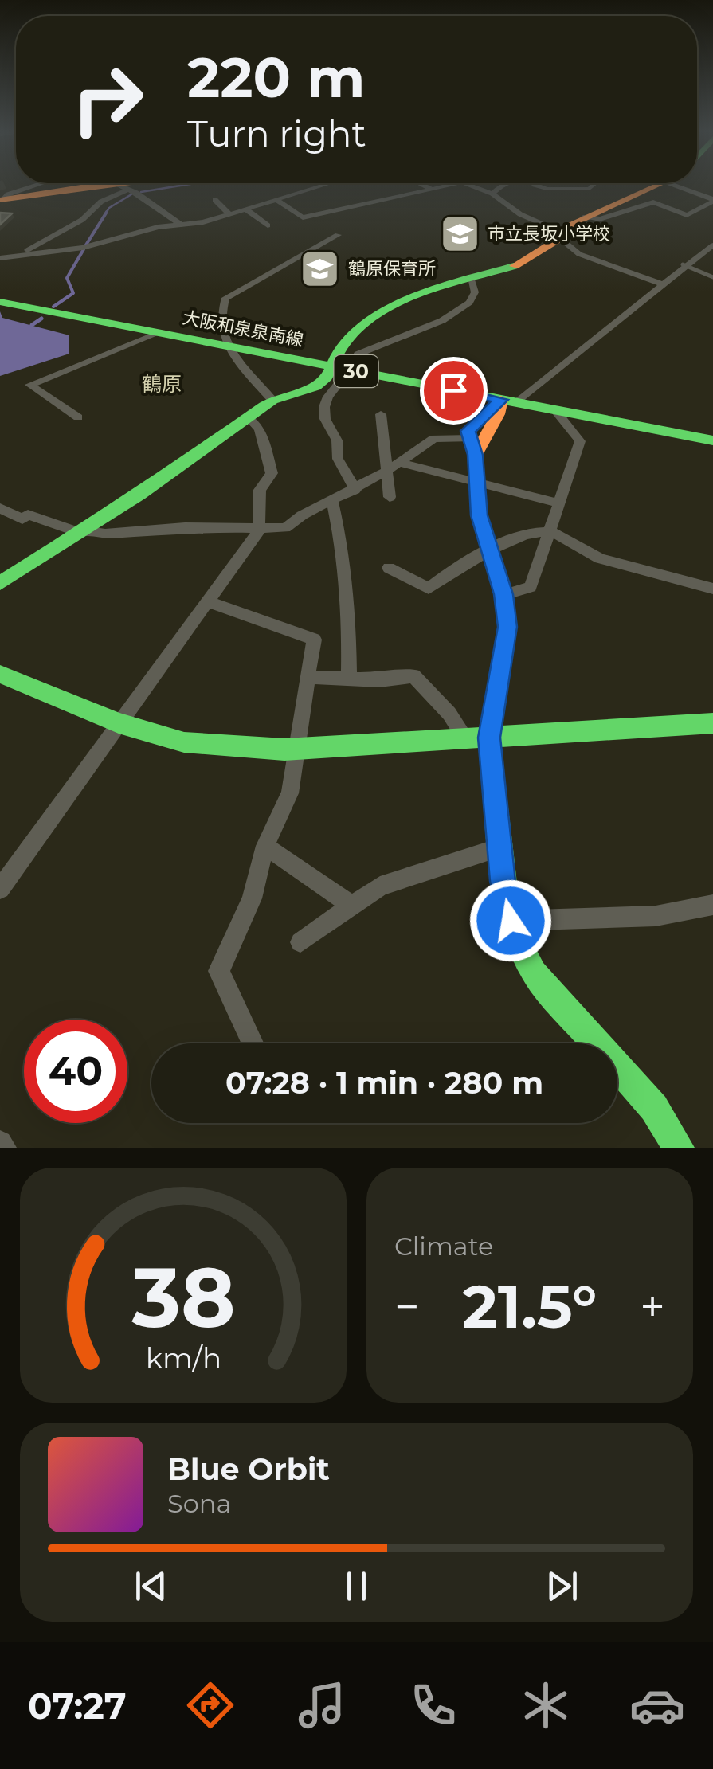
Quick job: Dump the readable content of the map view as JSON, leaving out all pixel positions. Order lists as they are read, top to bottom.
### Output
{
  "streets": {
    "street": ["大阪和泉泉南線", "30"]
  },
  "districts": ["鶴原"],
  "places": {
    "school or university": ["市立長坂小学校", "鶴原保育所"]
  },
  "page": {
    "turn": ["220 m", "Turn right"],
    "limit": "40",
    "trip": "07:28 · 1 min · 280 m",
    "tile": "Climate",
    "heat": ["−", "21.5°", "+"],
    "song": ["Blue Orbit", "Sona"],
    "tabs": "07:27",
    "gauge": ["38", "km/h"]
  }
}
